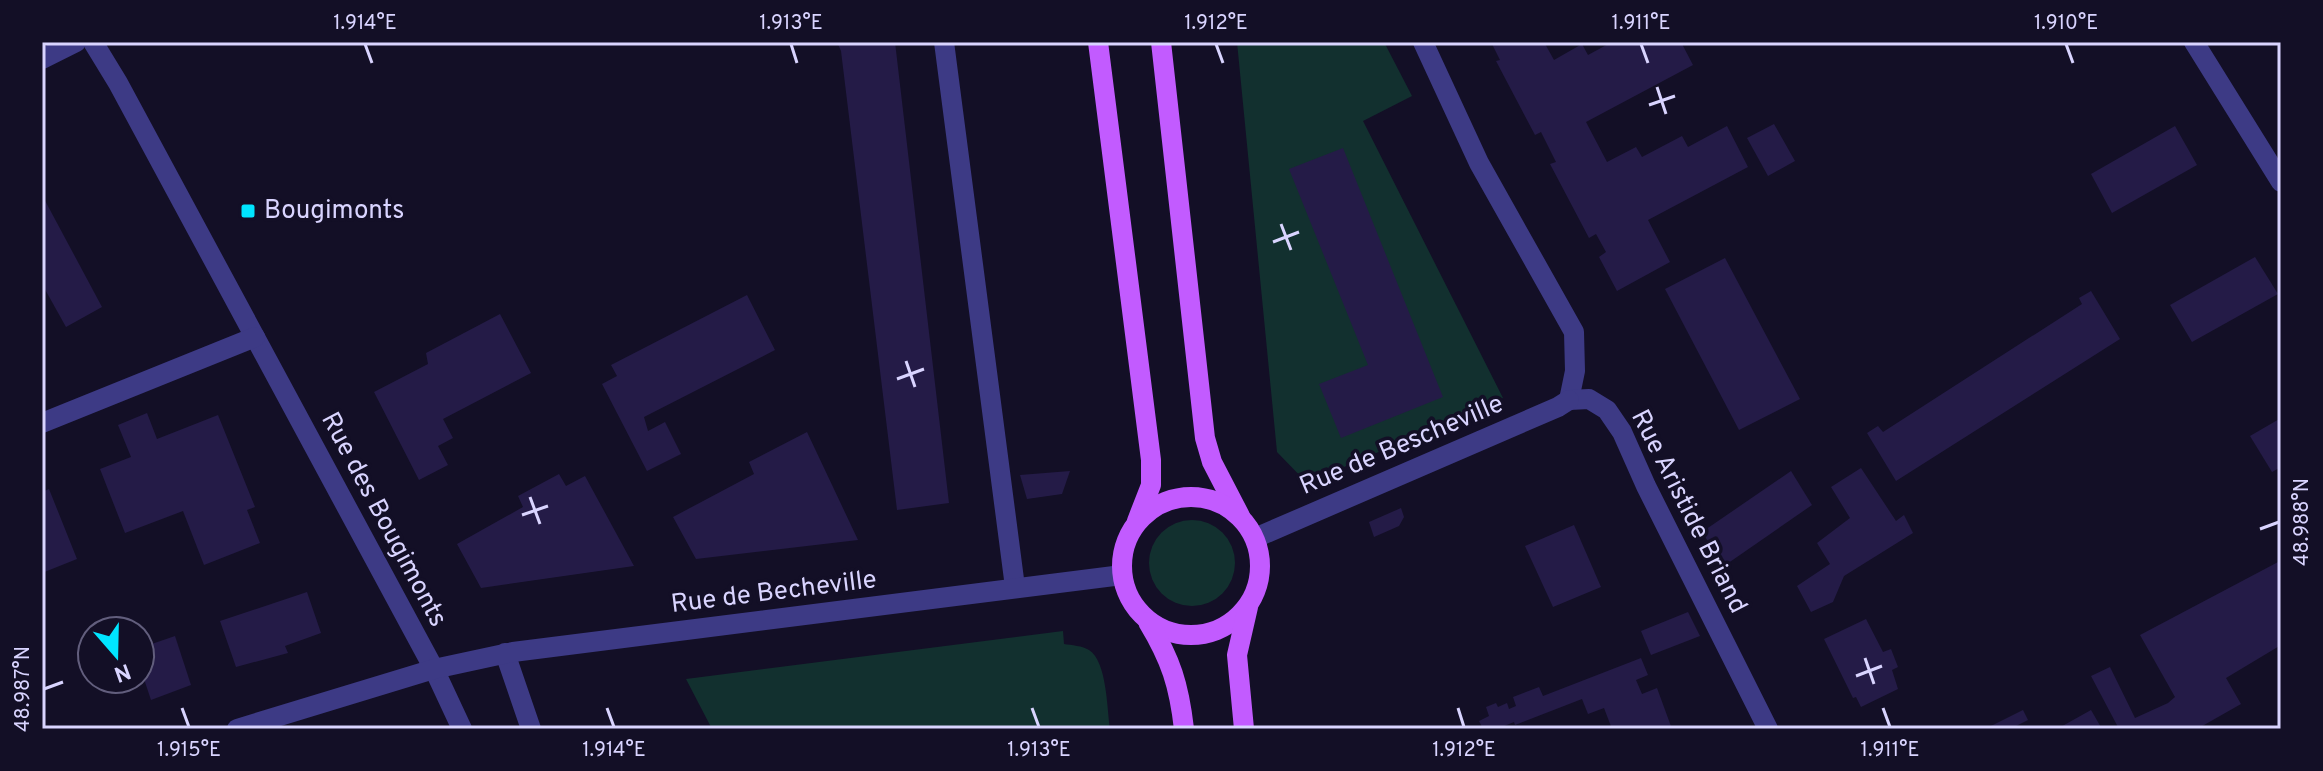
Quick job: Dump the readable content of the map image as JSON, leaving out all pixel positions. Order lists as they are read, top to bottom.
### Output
{
  "streets": {
    "street": [
      "Rue de Bescheville",
      "Rue Aristide Briand",
      "Rue des Bougimonts",
      "Rue de Becheville"
    ]
  },
  "crossings": [
    ["Rue de Bescheville", "Rue Aristide Briand"],
    ["Rue de Bescheville", "Rue de Becheville"],
    ["Rue des Bougimonts", "Rue de Becheville"]
  ],
  "places": {
    "transit": ["Bougimonts"]
  },
  "north": "bottom",
  "coordinates": [
    "1.914°E",
    "1.913°E",
    "1.912°E",
    "1.911°E",
    "1.910°E",
    "48.988°N",
    "48.987°N",
    "1.915°E"
  ]
}
